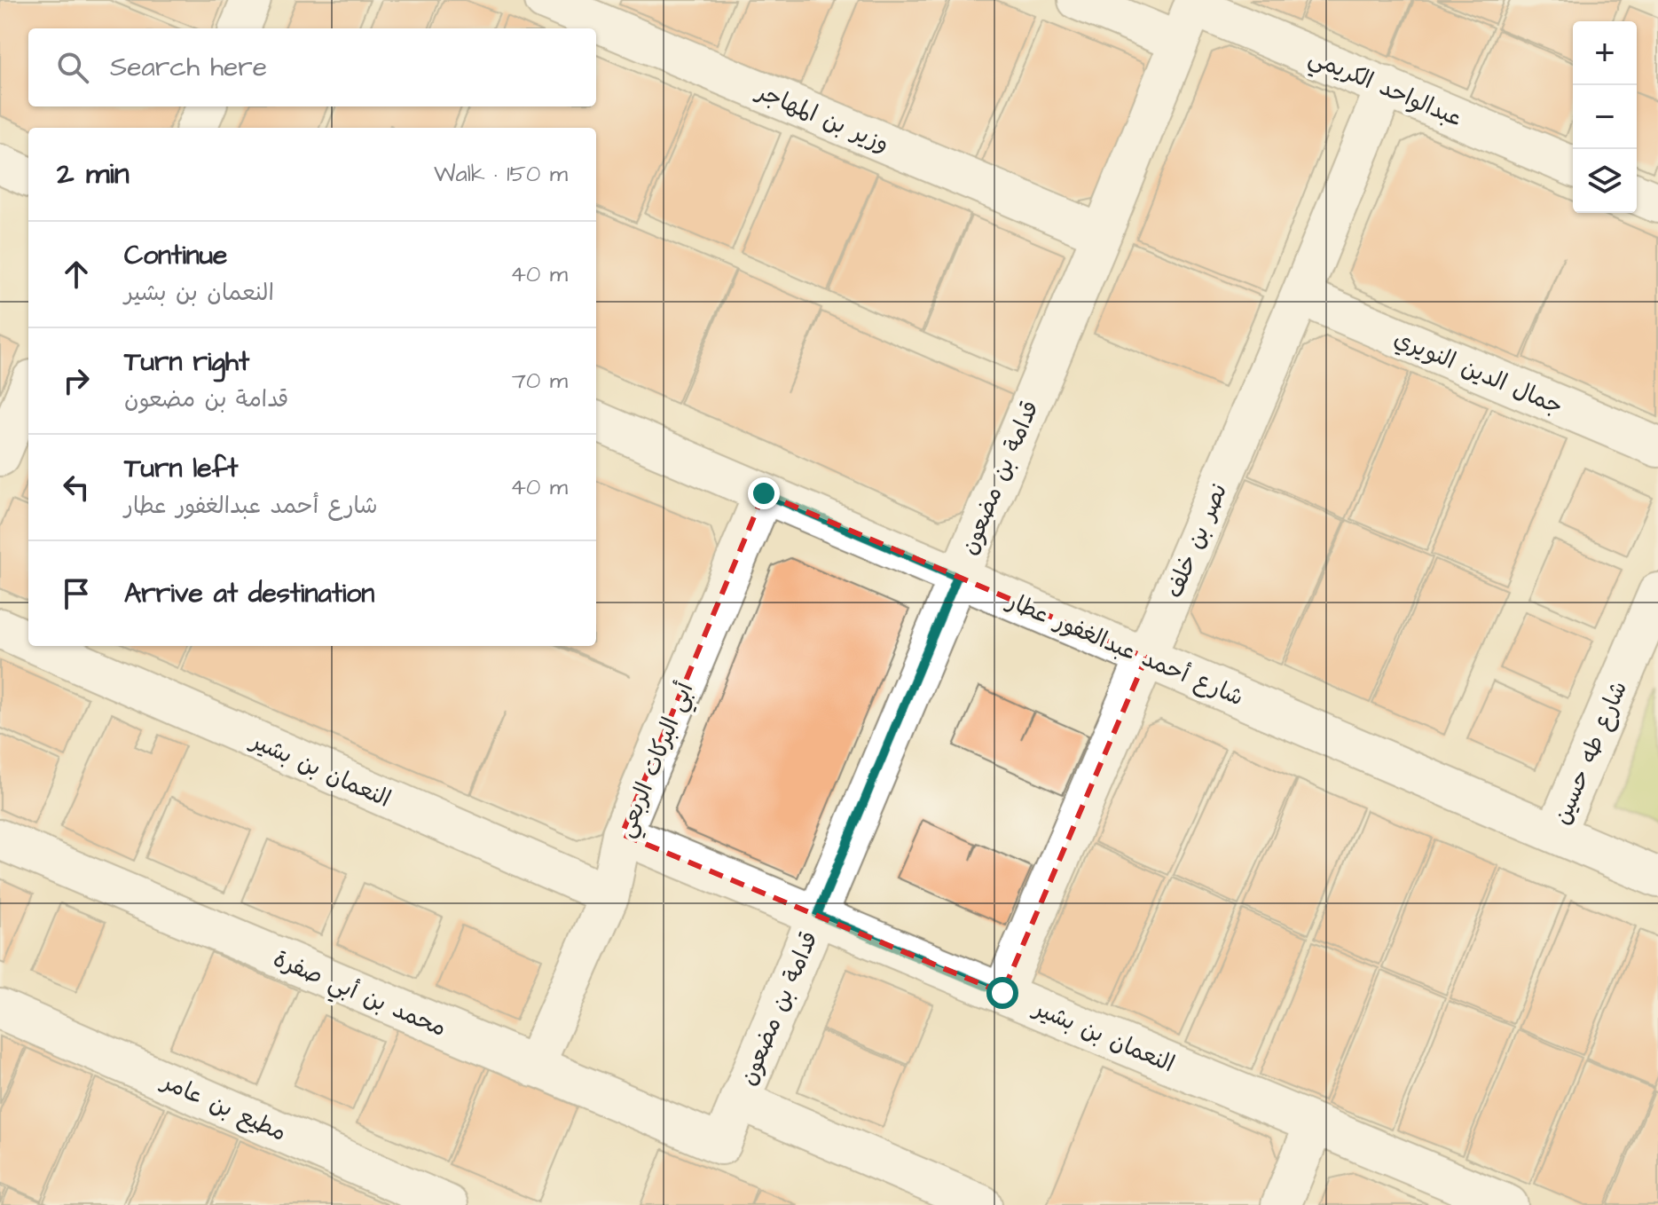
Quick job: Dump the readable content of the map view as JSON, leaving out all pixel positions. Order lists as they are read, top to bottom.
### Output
{
  "streets": {
    "street": [
      "عبدالواحد الكريمي",
      "وزير بن المهاجر",
      "جمال الدين النويري",
      "قدامة بن مضعون",
      "نصر بن خلف",
      "شارع أحمد عبدالغفور عطار",
      "شارع طه حسين",
      "أبي البركات الربعي",
      "النعمان بن بشير",
      "محمد بن أبي صفرة",
      "مطيع بن عامر"
    ]
  },
  "crossings": [
    ["عبدالواحد الكريمي", "قدامة بن مضعون"],
    ["عبدالواحد الكريمي", "نصر بن خلف"],
    ["وزير بن المهاجر", "قدامة بن مضعون"],
    ["جمال الدين النويري", "نصر بن خلف"],
    ["قدامة بن مضعون", "شارع أحمد عبدالغفور عطار"],
    ["قدامة بن مضعون", "النعمان بن بشير"],
    ["قدامة بن مضعون", "محمد بن أبي صفرة"],
    ["نصر بن خلف", "شارع أحمد عبدالغفور عطار"],
    ["نصر بن خلف", "النعمان بن بشير"],
    ["شارع أحمد عبدالغفور عطار", "شارع طه حسين"],
    ["شارع أحمد عبدالغفور عطار", "أبي البركات الربعي"],
    ["أبي البركات الربعي", "النعمان بن بشير"],
    ["أبي البركات الربعي", "محمد بن أبي صفرة"]
  ],
  "page": {
    "map_buttons": ["+", "−"],
    "search": "Search here",
    "heading": ["2 min", "Walk · 150 m"],
    "list": [
      ["Continue", "النعمان بن بشير", "40 m"],
      ["Turn right", "قدامة بن مضعون", "70 m"],
      ["Turn left", "شارع أحمد عبدالغفور عطار", "40 m"],
      "Arrive at destination"
    ]
  }
}
